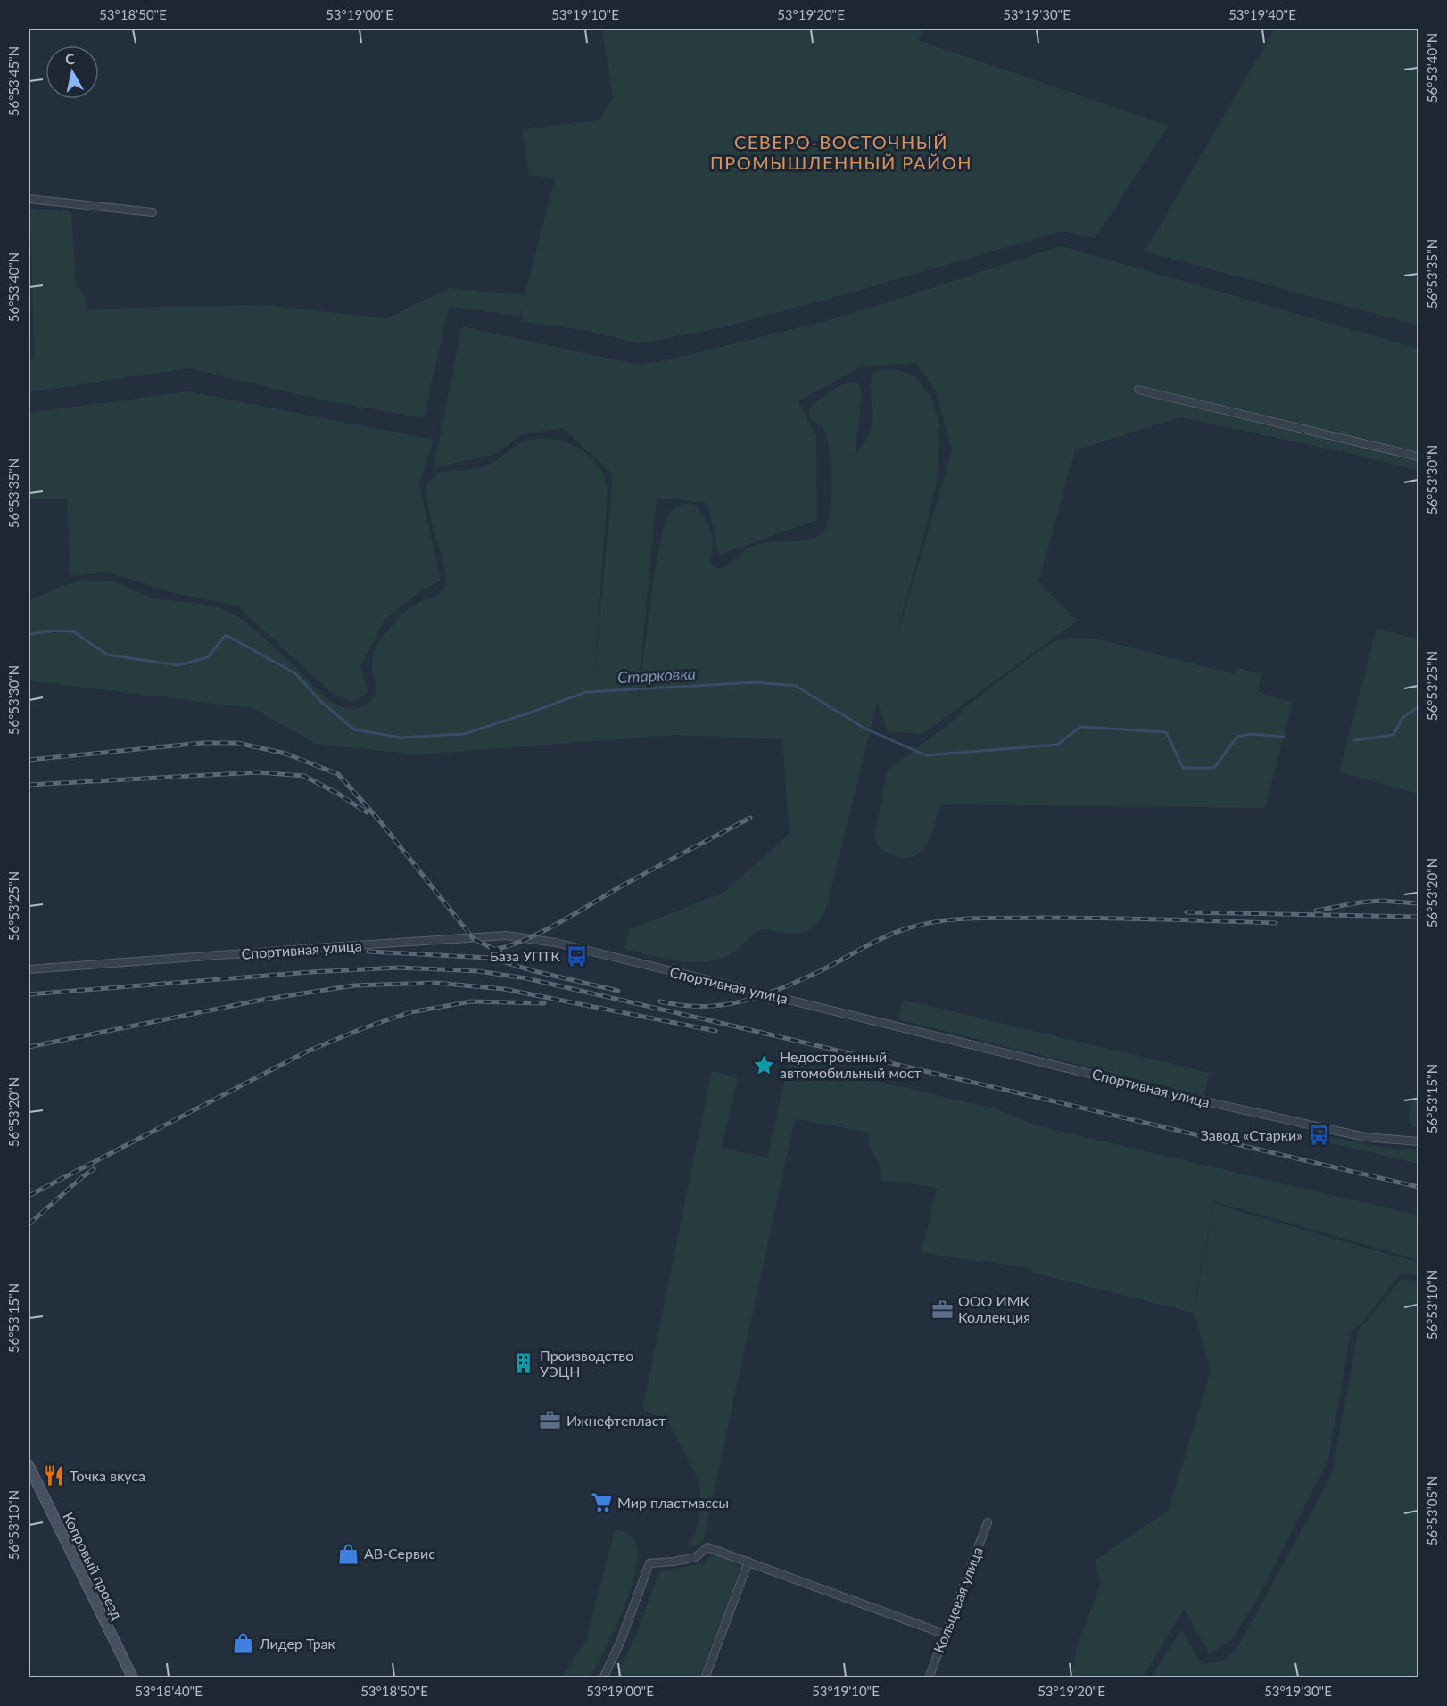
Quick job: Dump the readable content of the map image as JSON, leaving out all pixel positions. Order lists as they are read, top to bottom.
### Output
{
  "streets": {
    "main road": ["Копровый проезд"],
    "street": ["Спортивная улица", "Кольцевая улица"]
  },
  "districts": ["СЕВЕРО-ВОСТОЧНЫЙ ПРОМЫШЛЕННЫЙ РАЙОН"],
  "water": ["Старковка"],
  "places": {
    "bus stop": ["База УПТК", "Завод «Старки»"],
    "place": ["Недостроенный автомобильный мост"],
    "office": ["ООО ИМК Коллекция", "Ижнефтепласт"],
    "building": ["Производство УЭЦН"],
    "restaurant": ["Точка вкуса"],
    "supermarket": ["Мир пластмассы"],
    "shop": ["АВ-Сервис", "Лидер Трак"]
  },
  "north": "top",
  "coordinates": [
    "53°18'50\"E",
    "53°19'00\"E",
    "53°19'10\"E",
    "53°19'20\"E",
    "53°19'30\"E",
    "53°19'40\"E",
    "56°53'40\"N",
    "56°53'45\"N",
    "56°53'35\"N",
    "56°53'30\"N",
    "56°53'25\"N",
    "56°53'20\"N",
    "56°53'15\"N",
    "56°53'10\"N",
    "56°53'05\"N",
    "53°18'40\"E"
  ]
}
